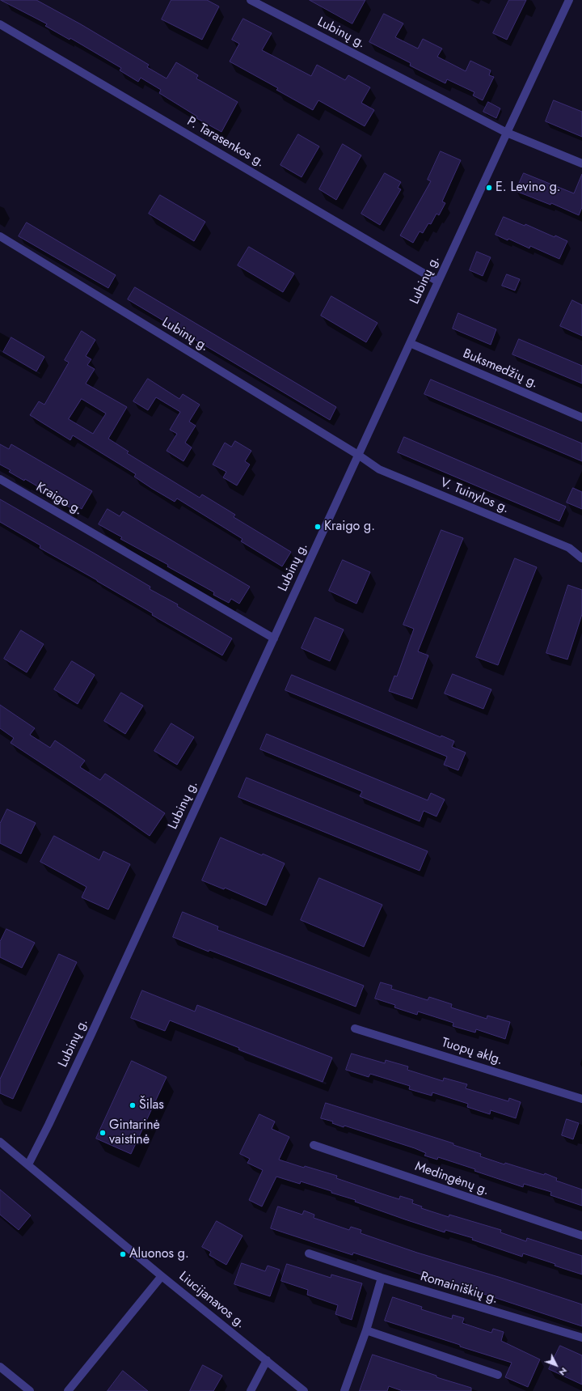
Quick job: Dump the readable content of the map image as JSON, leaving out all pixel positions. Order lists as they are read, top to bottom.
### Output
{
  "streets": {
    "street": [
      "Lubinų g.",
      "P. Tarasenkos g.",
      "Buksmedžių g.",
      "V. Tuinylos g.",
      "Kraigo g.",
      "Tuopų aklg.",
      "Medingėnų g.",
      "Romainiškių g.",
      "Liucijanavos g."
    ]
  },
  "crossings": [
    ["Lubinų g.", "P. Tarasenkos g."],
    ["Lubinų g.", "Buksmedžių g."],
    ["Lubinų g.", "V. Tuinylos g."],
    ["Lubinų g.", "Kraigo g."],
    ["Lubinų g.", "Liucijanavos g."]
  ],
  "places": [
    "E. Levino g.",
    "Kraigo g.",
    "Šilas",
    "Gintarinė vaistinė",
    "Aluonos g."
  ],
  "north": "bottom right"
}
